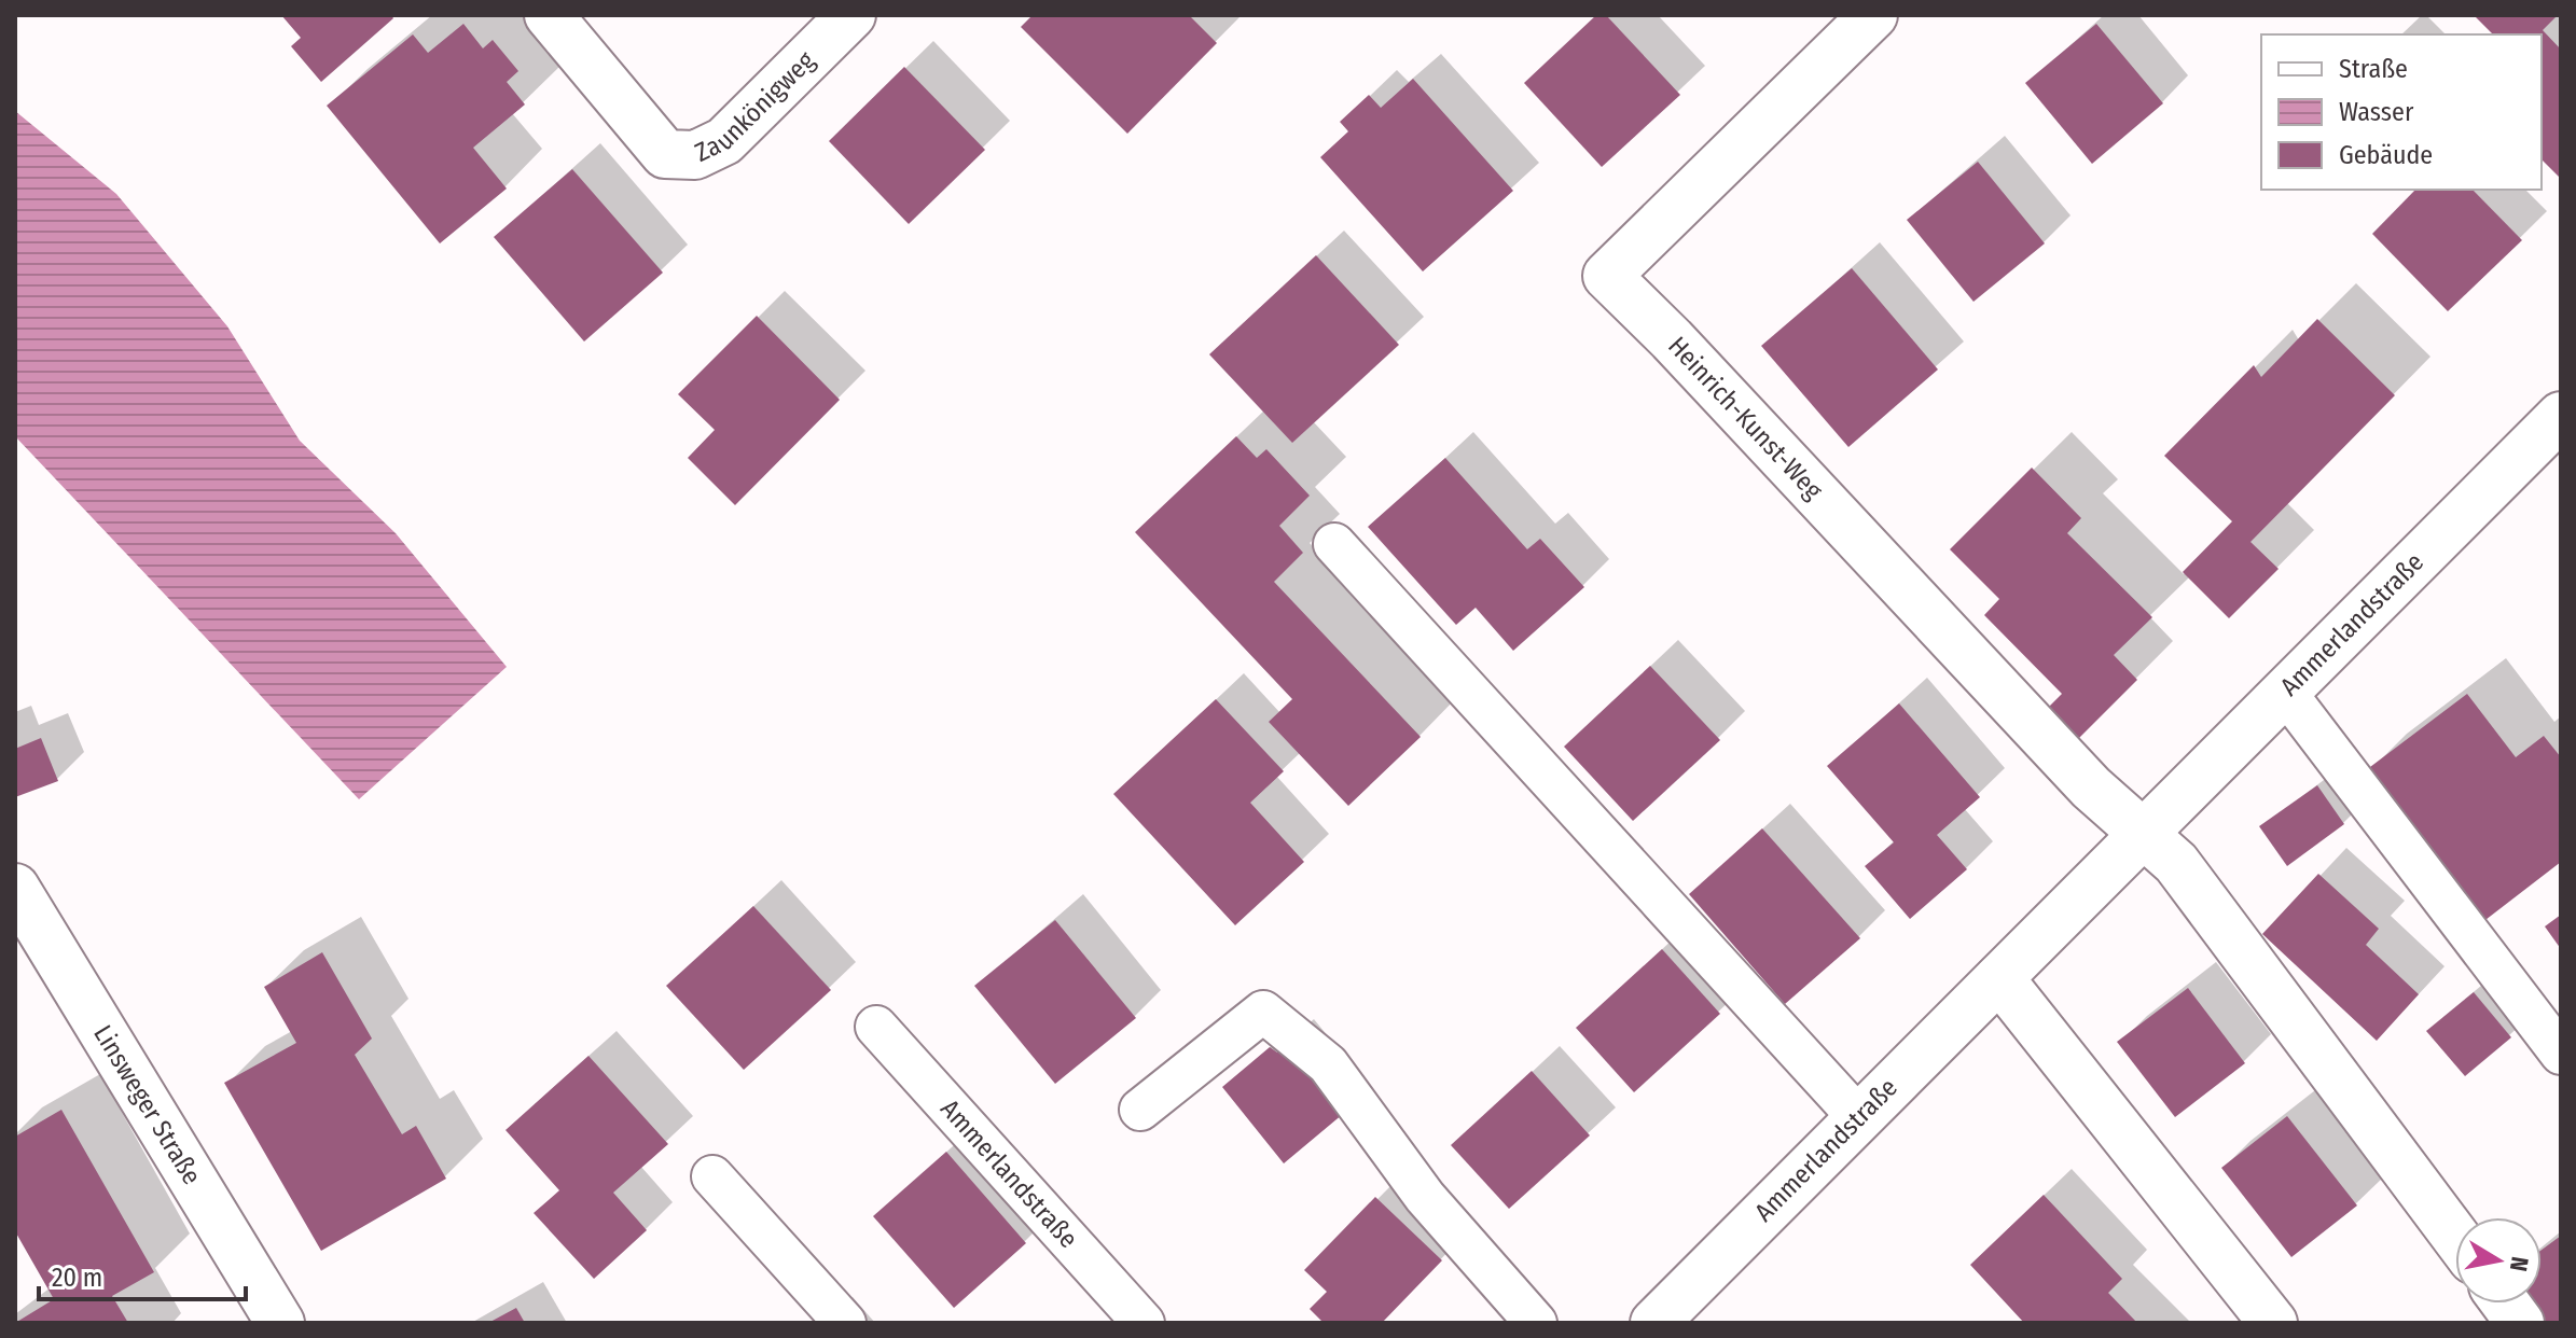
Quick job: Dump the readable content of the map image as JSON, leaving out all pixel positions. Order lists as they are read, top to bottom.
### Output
{
  "streets": {
    "street": [
      "Zaunkönigweg",
      "Heinrich-Kunst-Weg",
      "Ammerlandstraße",
      "Linsweger Straße"
    ]
  },
  "crossings": [
    ["Heinrich-Kunst-Weg", "Ammerlandstraße"]
  ],
  "legend": ["Straße", "Wasser", "Gebäude"],
  "scale_bar": "20 m",
  "north": "right"
}
